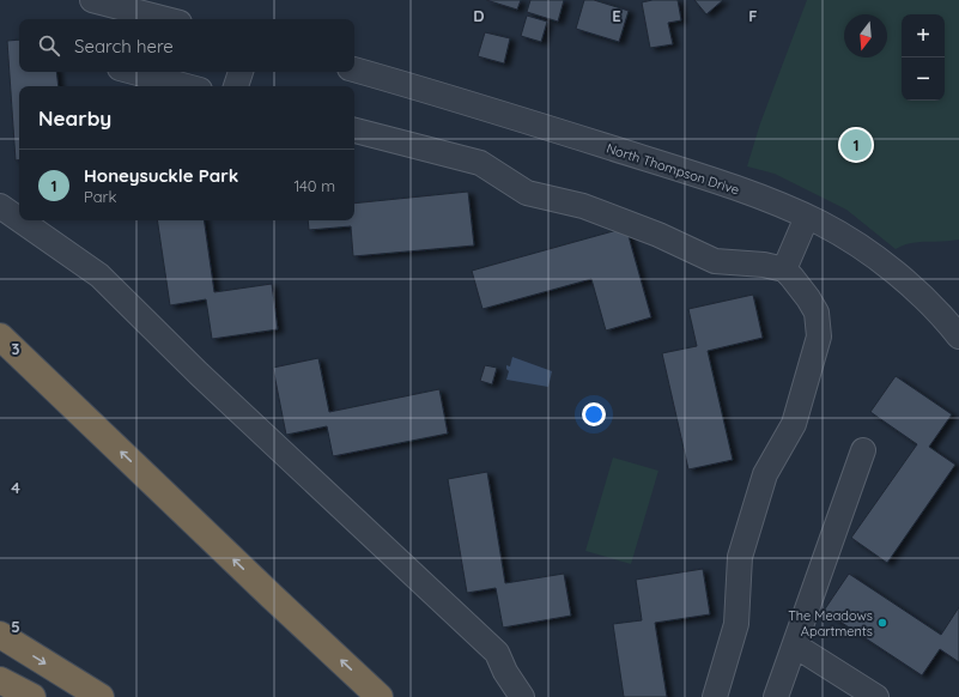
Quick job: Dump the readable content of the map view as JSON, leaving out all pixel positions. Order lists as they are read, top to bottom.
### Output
{
  "streets": {
    "street": ["North Thompson Drive"]
  },
  "places": ["The Meadows Apartments"],
  "north": "bottom",
  "page": {
    "map_buttons": ["+", "−"],
    "search": "Search here",
    "heading": "Nearby",
    "pins": "1",
    "list": [
      {
        "mark": "1",
        "name": "Honeysuckle Park",
        "note": "Park",
        "value": "140 m"
      }
    ]
  },
  "grid": {
    "columns": ["D", "E", "F"],
    "rows": ["3", "4", "5"]
  }
}
